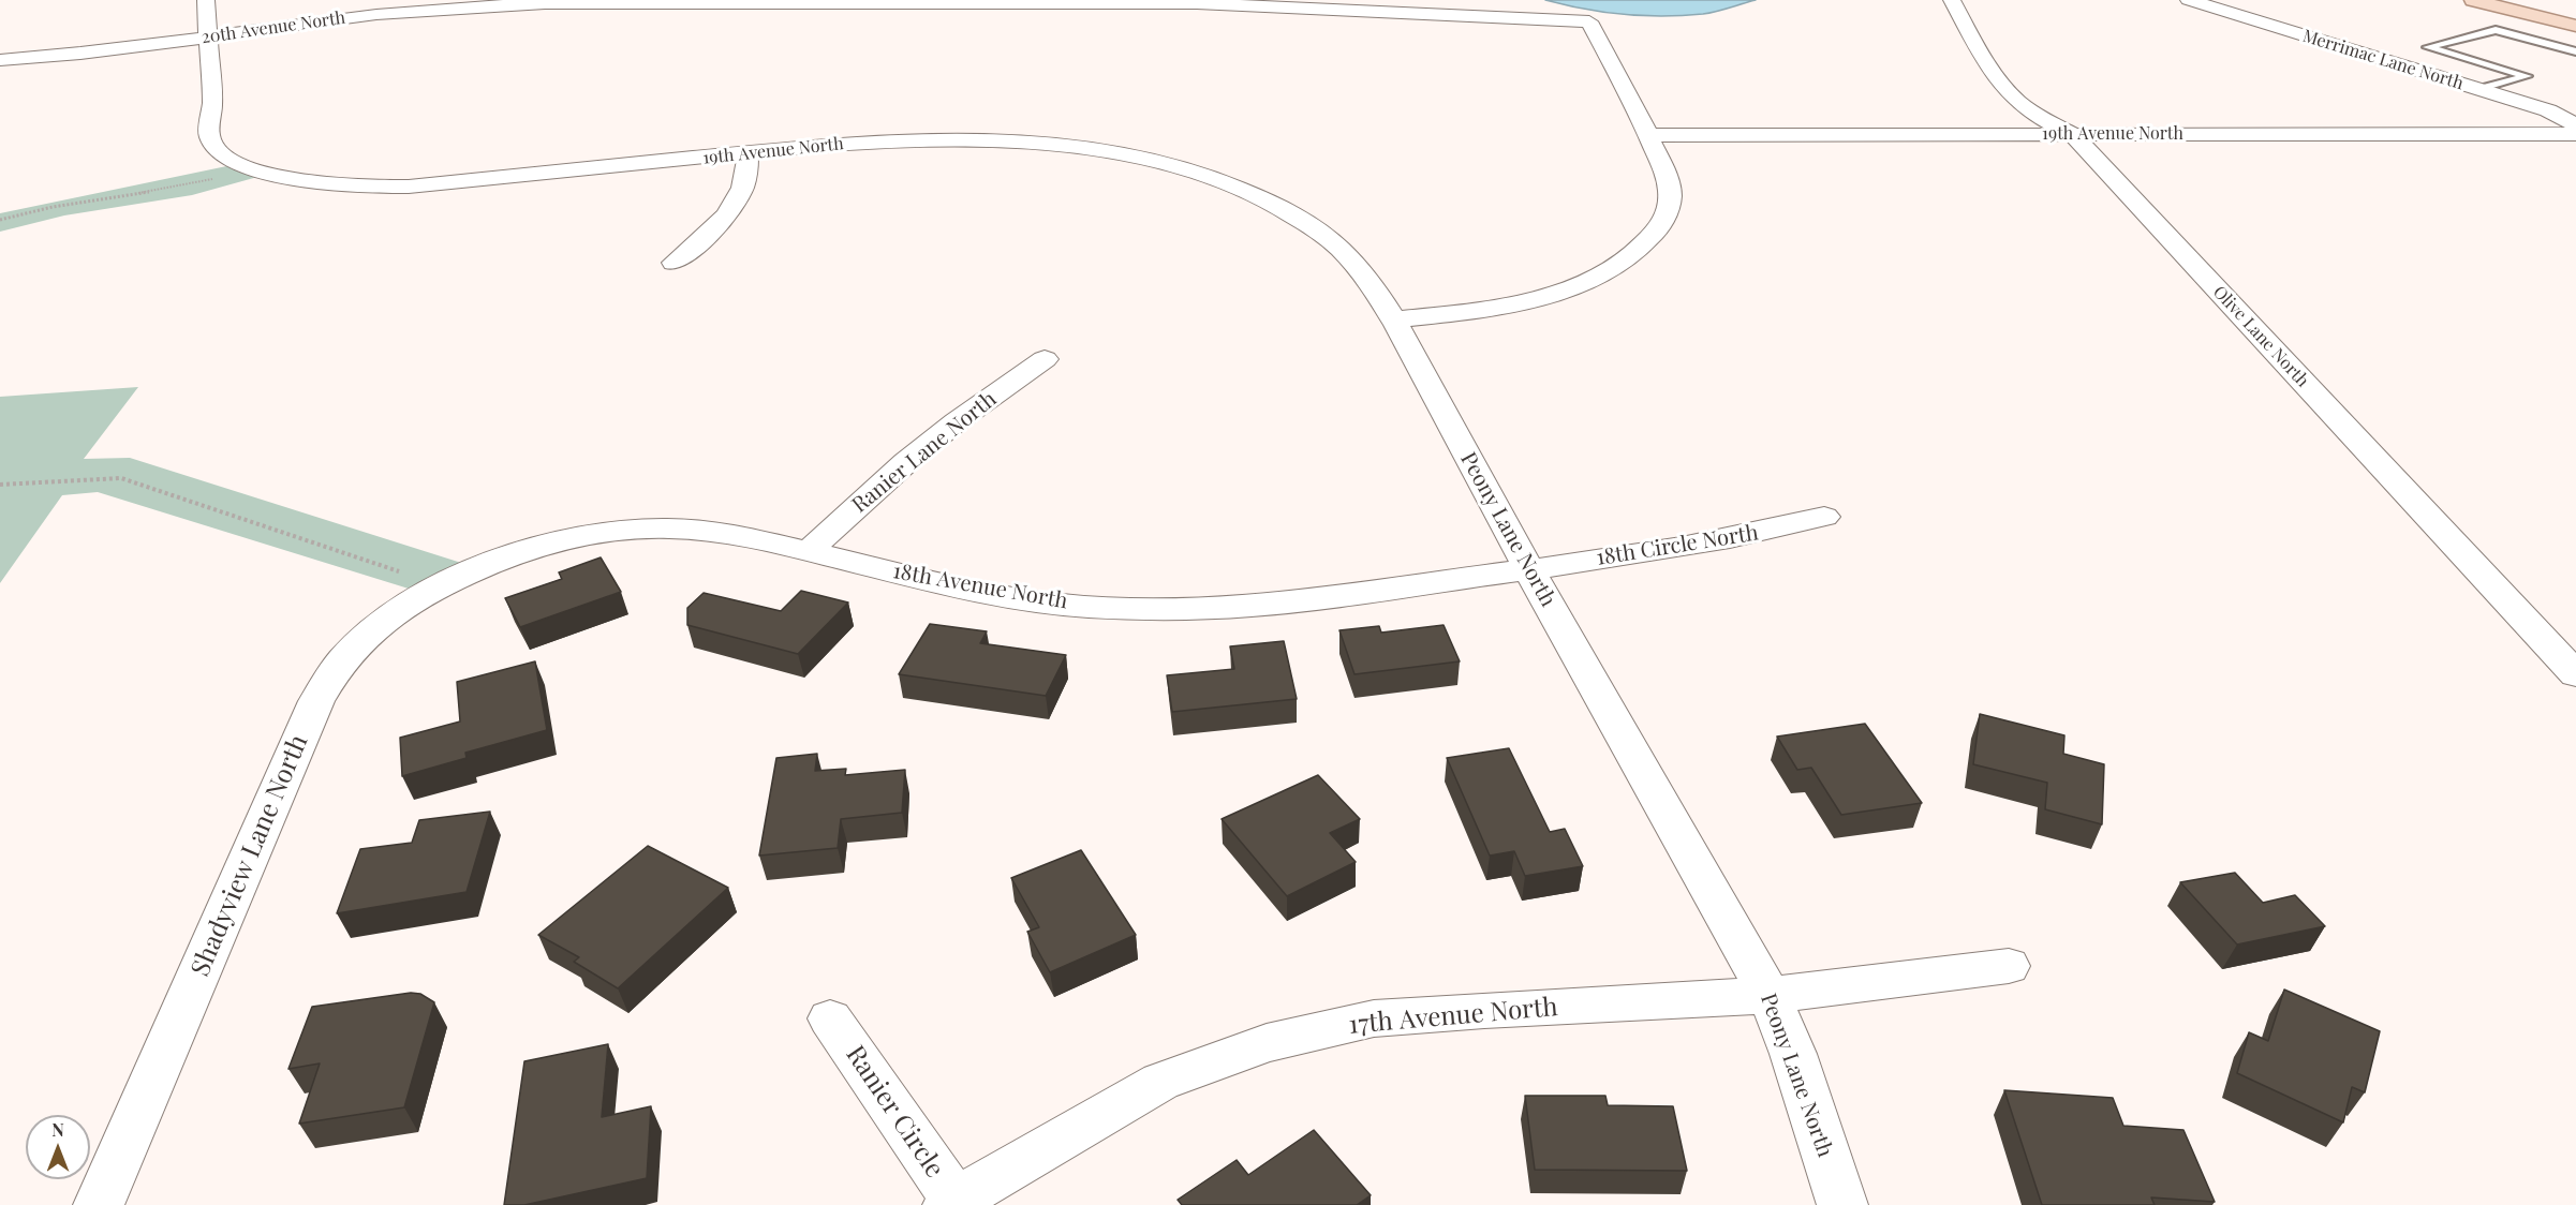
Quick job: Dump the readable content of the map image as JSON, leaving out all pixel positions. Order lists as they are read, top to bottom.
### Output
{
  "streets": {
    "street": [
      "20th Avenue North",
      "Merrimac Lane North",
      "19th Avenue North",
      "Olive Lane North",
      "Ranier Lane North",
      "Peony Lane North",
      "18th Circle North",
      "18th Avenue North",
      "Shadyview Lane North",
      "17th Avenue North",
      "Ranier Circle"
    ]
  },
  "crossings": [
    ["20th Avenue North", "19th Avenue North"],
    ["19th Avenue North", "Olive Lane North"],
    ["19th Avenue North", "Peony Lane North"],
    ["Ranier Lane North", "18th Avenue North"],
    ["Peony Lane North", "18th Circle North"],
    ["Peony Lane North", "18th Avenue North"],
    ["Peony Lane North", "17th Avenue North"],
    ["18th Circle North", "18th Avenue North"],
    ["18th Avenue North", "Shadyview Lane North"],
    ["17th Avenue North", "Ranier Circle"]
  ],
  "north": "top"
}
